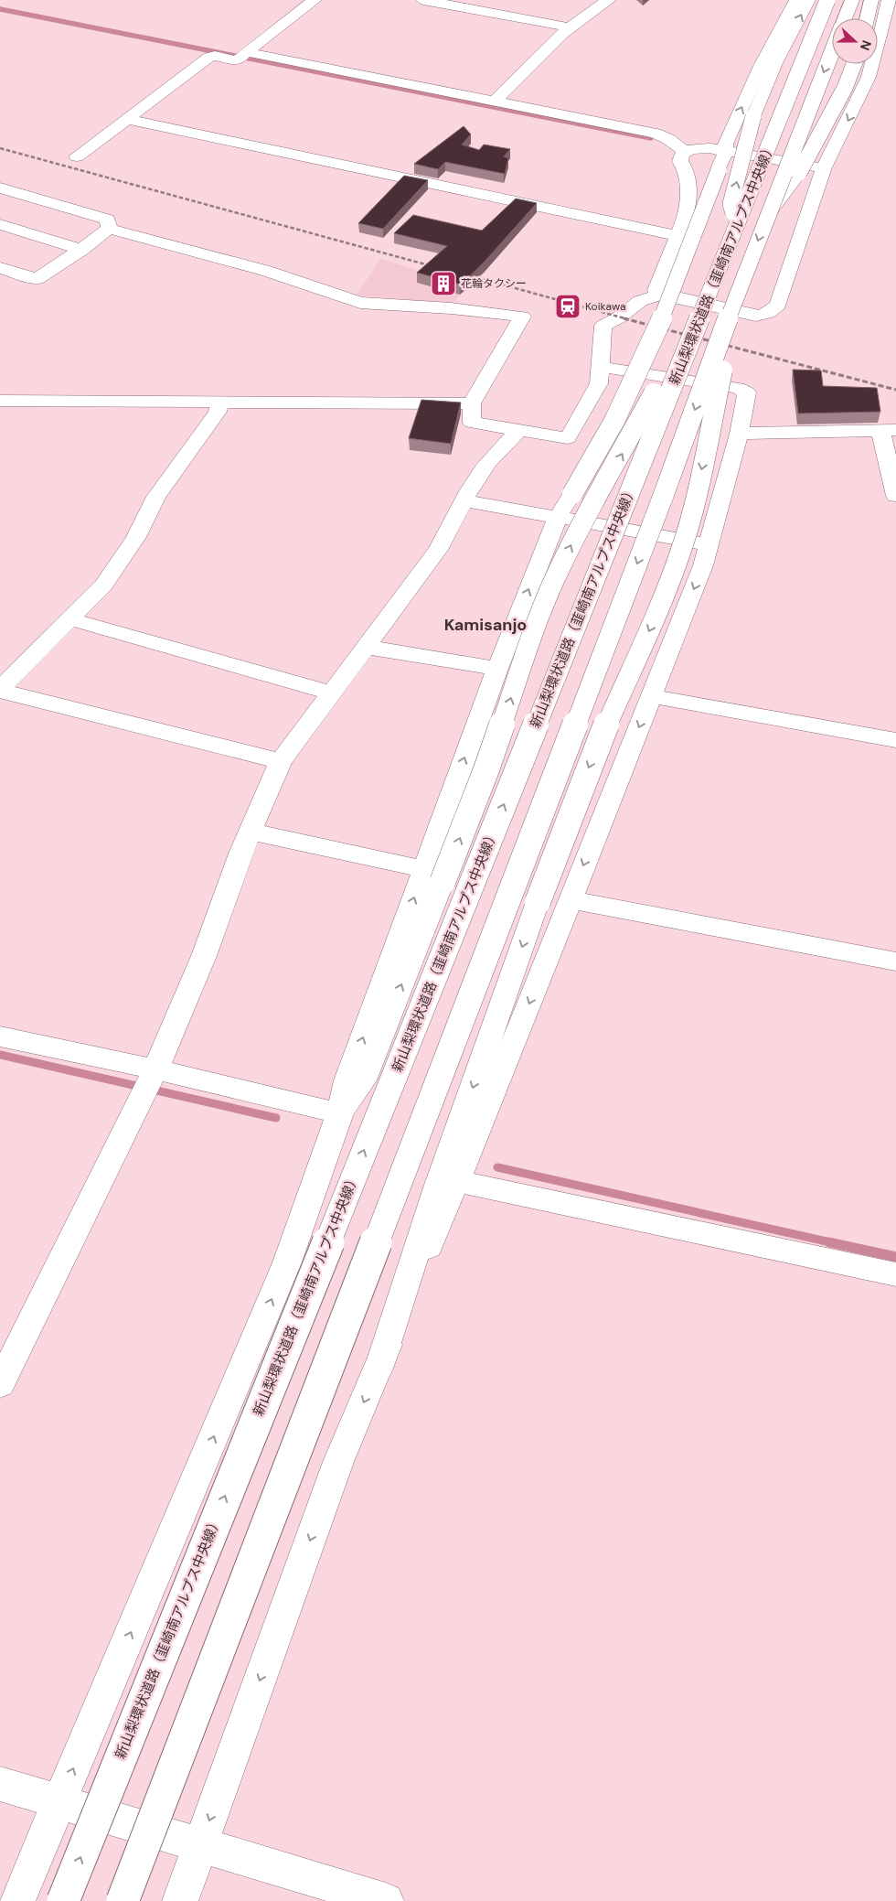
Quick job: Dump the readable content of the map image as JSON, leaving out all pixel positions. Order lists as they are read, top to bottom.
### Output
{
  "streets": {
    "main road": ["新山梨環状道路（韮崎南アルプス中央線）"]
  },
  "districts": ["Kamisanjo"],
  "places": {
    "building": ["花輪タクシー"],
    "station": ["Koikawa"]
  },
  "north": "right"
}
